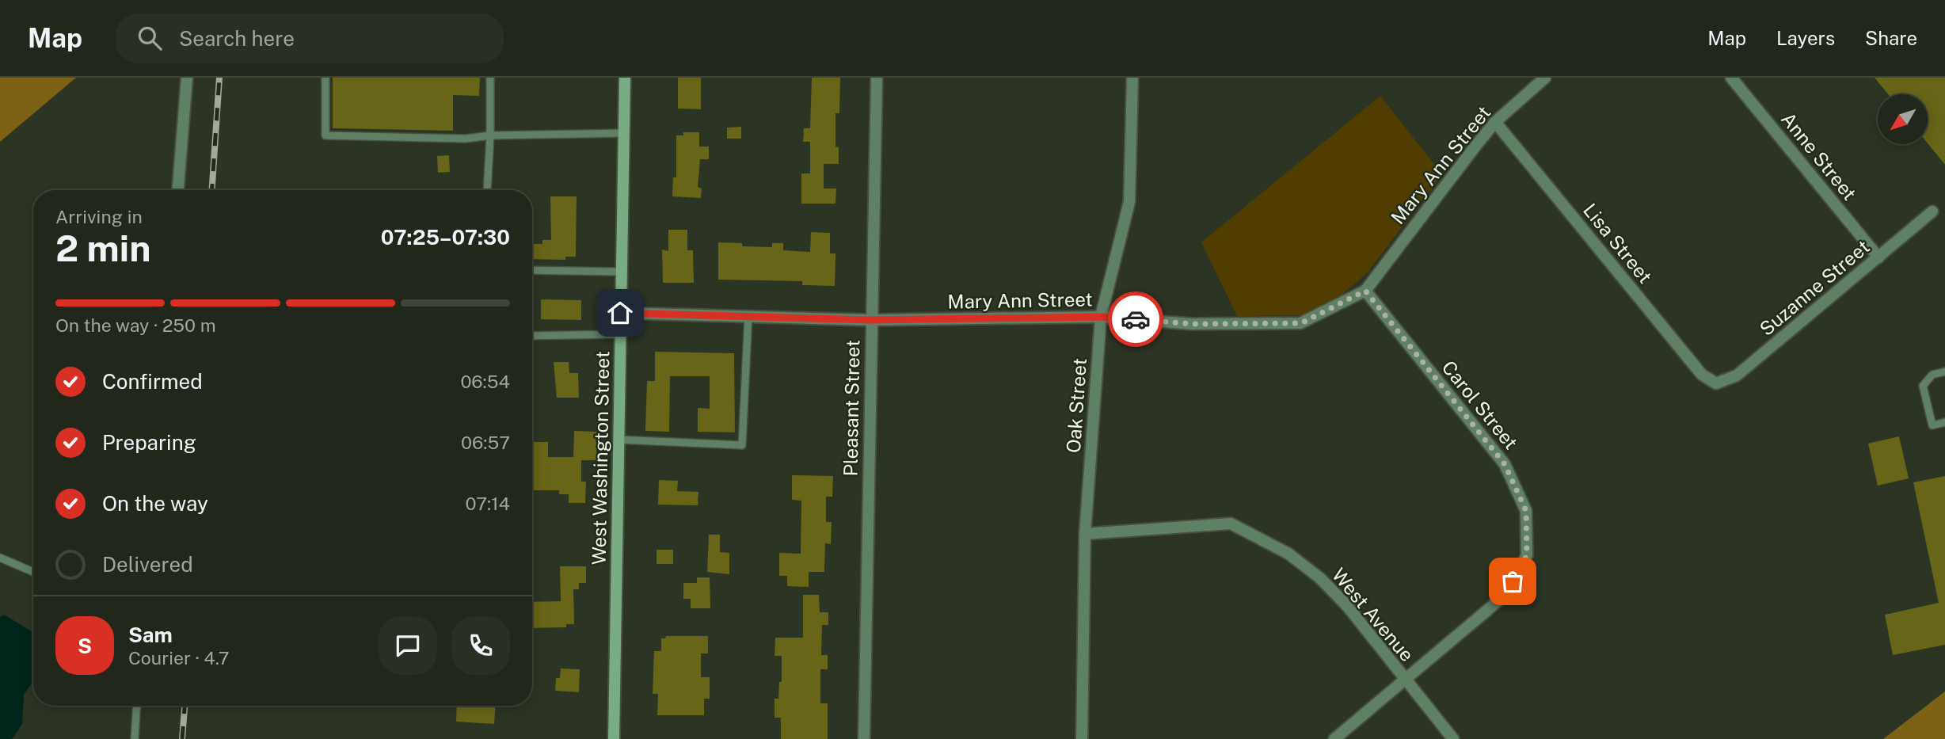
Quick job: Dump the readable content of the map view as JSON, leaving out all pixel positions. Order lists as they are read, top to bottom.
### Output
{
  "streets": {
    "main road": ["West Washington Street"],
    "street": [
      "Anne Street",
      "Mary Ann Street",
      "Lisa Street",
      "Suzanne Street",
      "Carol Street",
      "Oak Street",
      "Pleasant Street",
      "West Avenue"
    ]
  },
  "crossings": [
    ["Anne Street", "Suzanne Street"],
    ["Mary Ann Street", "Lisa Street"],
    ["Mary Ann Street", "Carol Street"],
    ["Mary Ann Street", "Oak Street"],
    ["Mary Ann Street", "Pleasant Street"],
    ["Mary Ann Street", "West Washington Street"],
    ["Lisa Street", "Suzanne Street"],
    ["Carol Street", "West Avenue"],
    ["Oak Street", "West Avenue"]
  ],
  "north": "bottom left",
  "page": {
    "header": "Map",
    "search": "Search here",
    "nav": ["Map", "Layers", "Share"],
    "heading": ["2 min", "Arriving in", "07:25–07:30"],
    "panel": ["Sam", "Courier · 4.7"],
    "bar": "On the way · 250 m",
    "list": [
      ["Confirmed", "06:54"],
      ["Preparing", "06:57"],
      ["On the way", "07:14"],
      "Delivered"
    ],
    "round": "S"
  }
}
